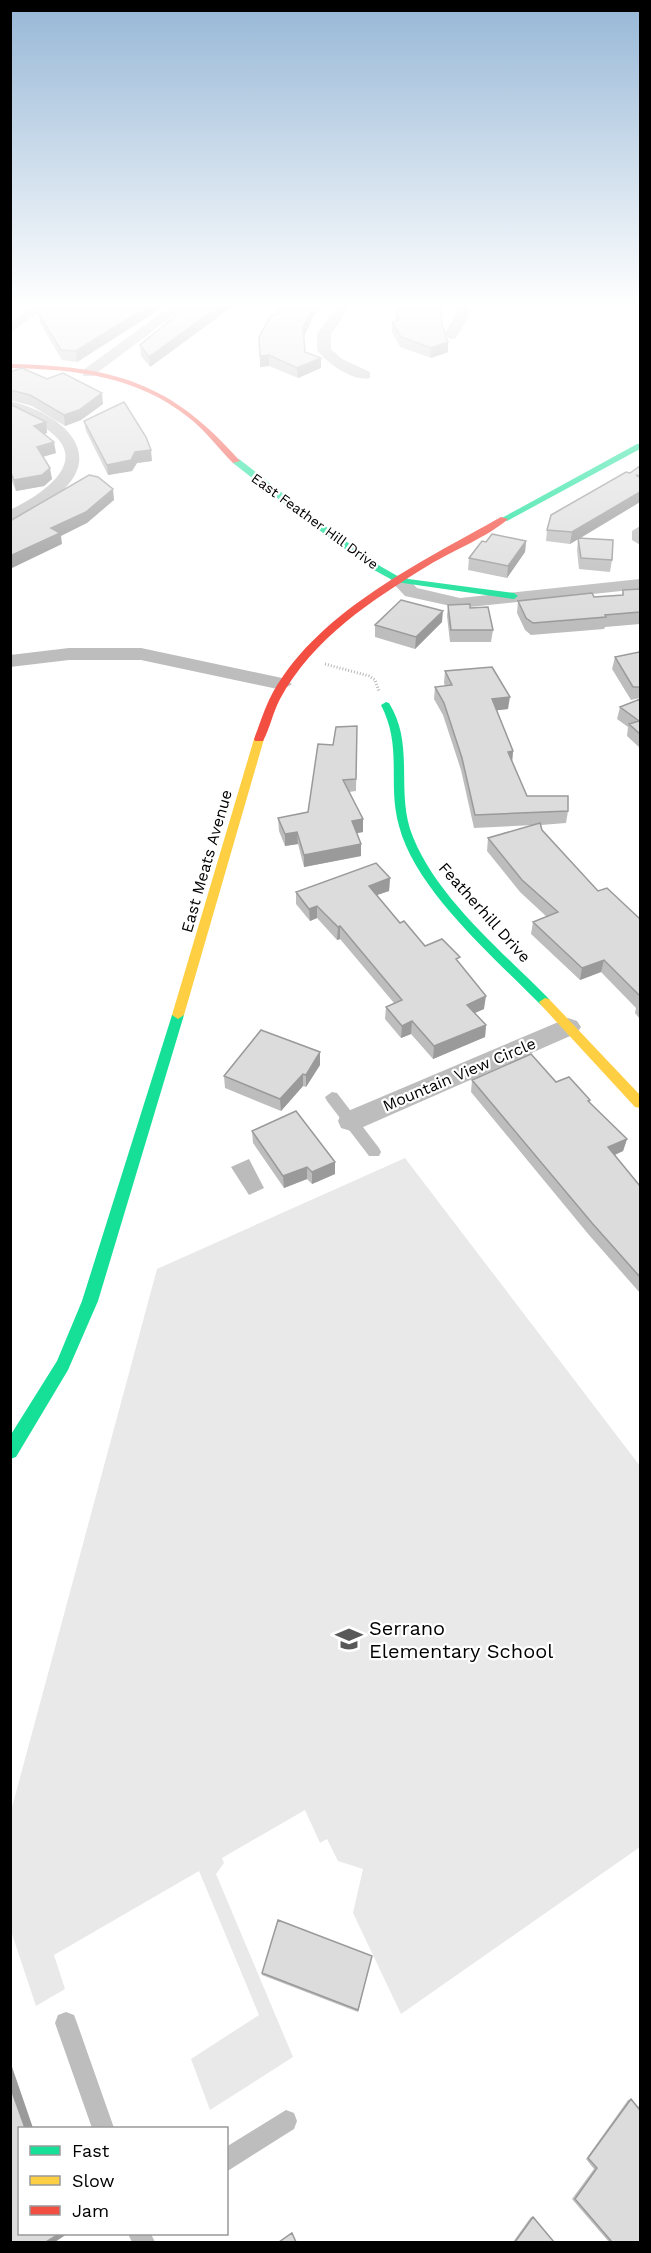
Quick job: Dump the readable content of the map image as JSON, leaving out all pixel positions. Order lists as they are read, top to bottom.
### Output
{
  "streets": {
    "street": [
      "East Feather Hill Drive",
      "East Meats Avenue",
      "Featherhill Drive",
      "Mountain View Circle"
    ]
  },
  "crossings": [
    ["East Feather Hill Drive", "East Meats Avenue"],
    ["Featherhill Drive", "Mountain View Circle"]
  ],
  "places": {
    "school or university": ["Serrano Elementary School"]
  },
  "legend": ["Fast", "Slow", "Jam"]
}
